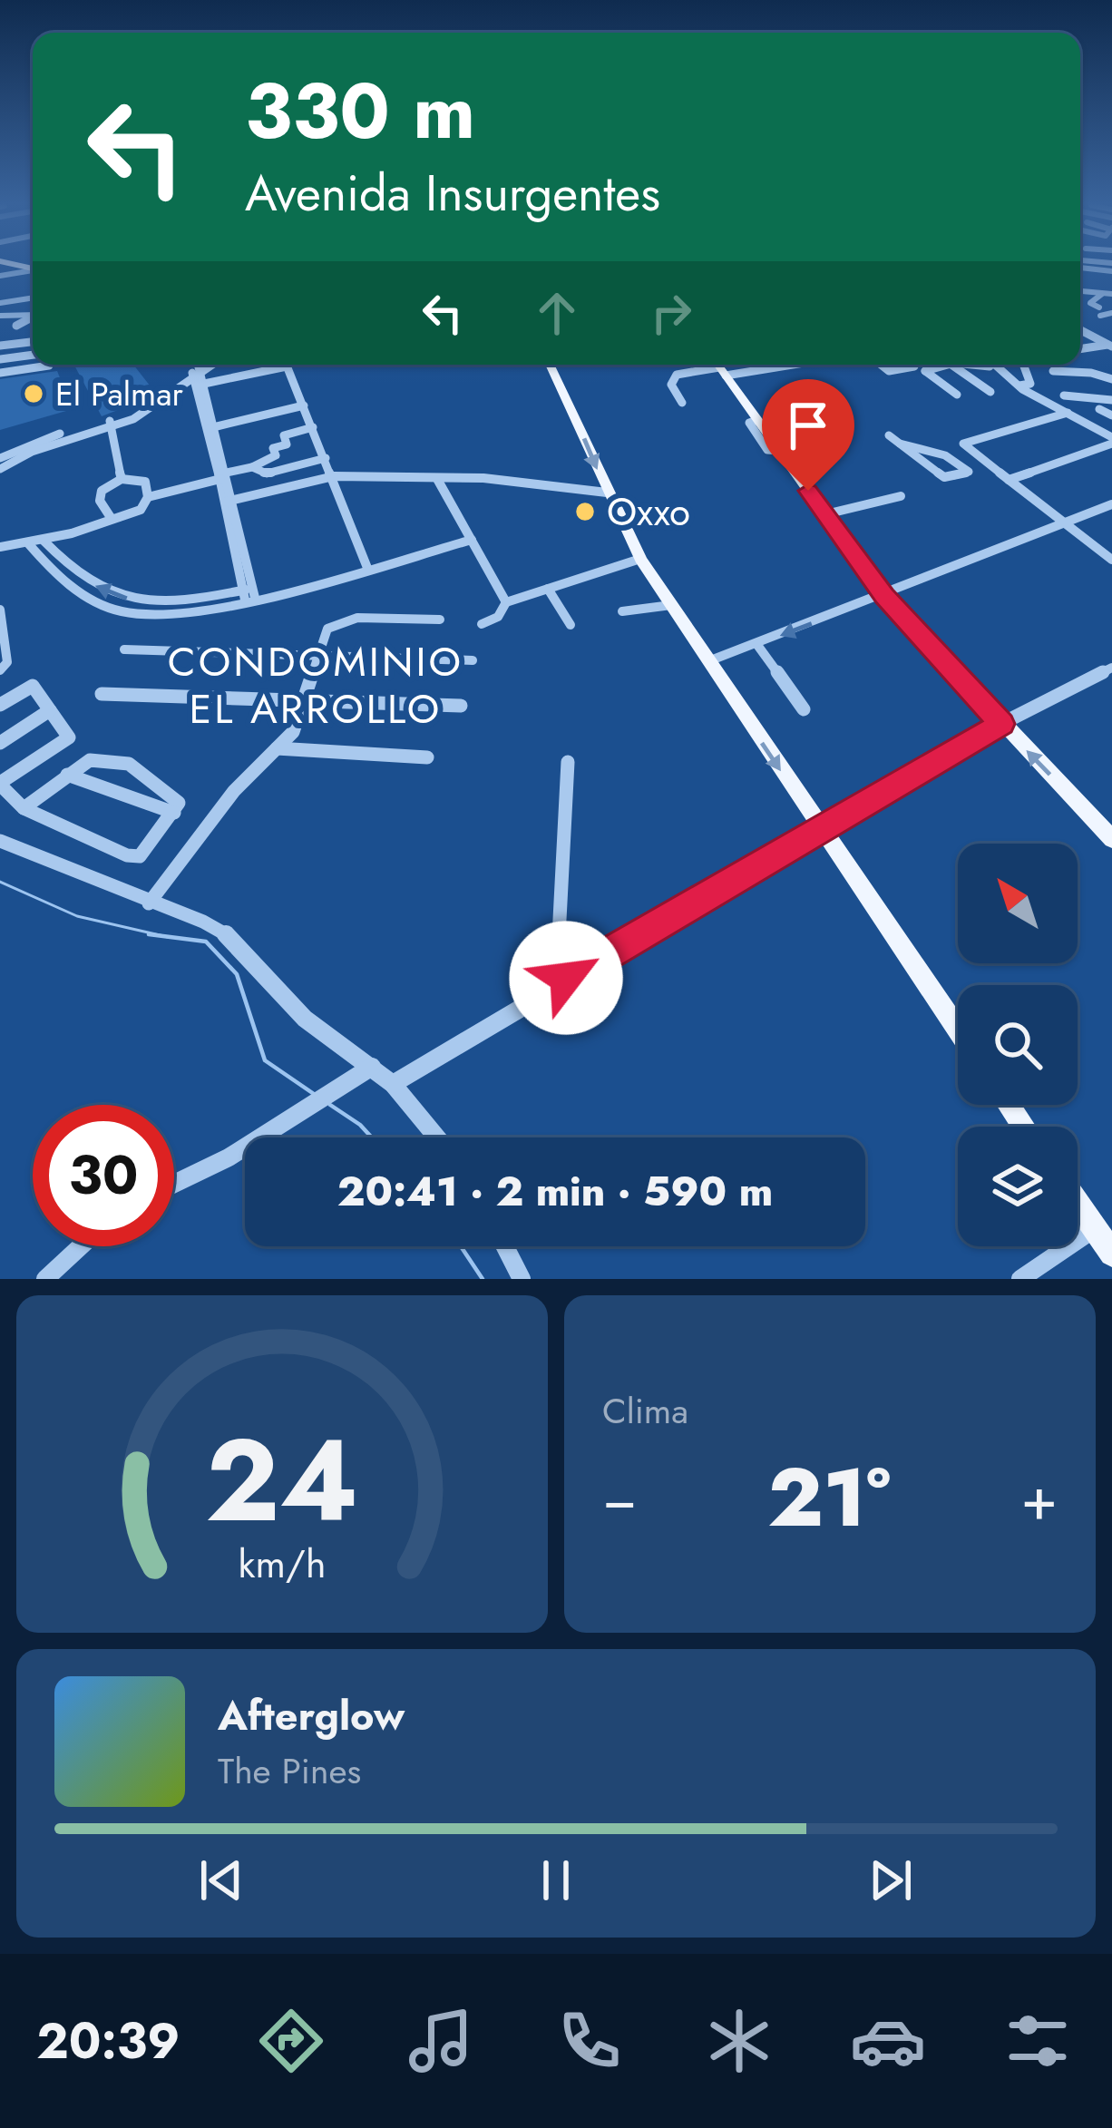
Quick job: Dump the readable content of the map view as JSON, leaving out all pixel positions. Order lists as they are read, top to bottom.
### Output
{
  "districts": ["CONDOMINIO EL ARROLLO"],
  "places": ["El Palmar", "Oxxo"],
  "north": "top left",
  "page": {
    "turn": ["330 m", "Avenida Insurgentes"],
    "limit": "30",
    "trip": "20:41 · 2 min · 590 m",
    "tile": "Clima",
    "heat": ["−", "21°", "+"],
    "song": ["Afterglow", "The Pines"],
    "tabs": "20:39",
    "gauge": ["24", "km/h"]
  }
}
